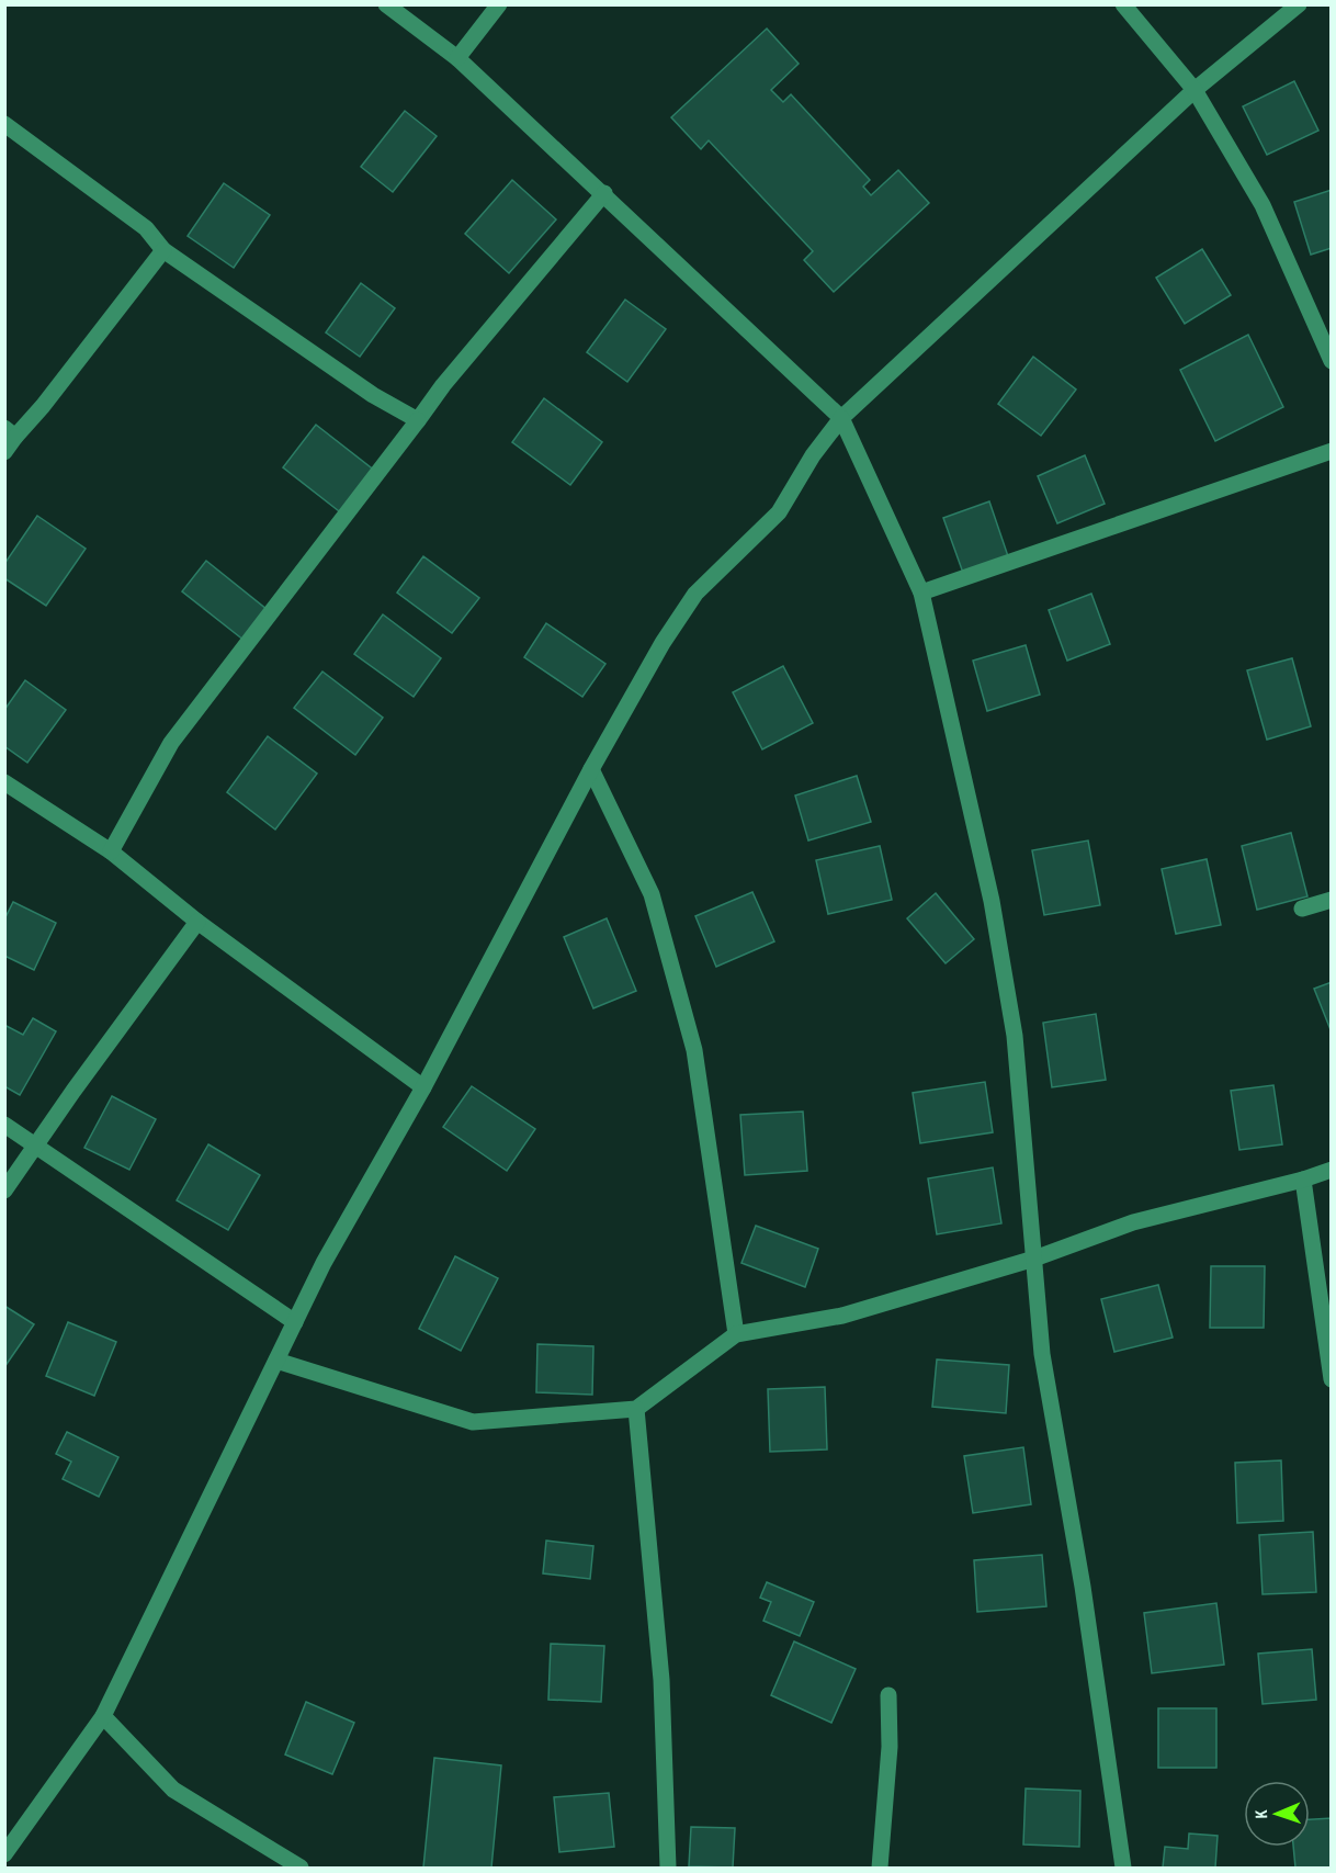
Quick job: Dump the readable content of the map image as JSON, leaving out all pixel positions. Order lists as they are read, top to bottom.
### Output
{
  "north": "left"
}
